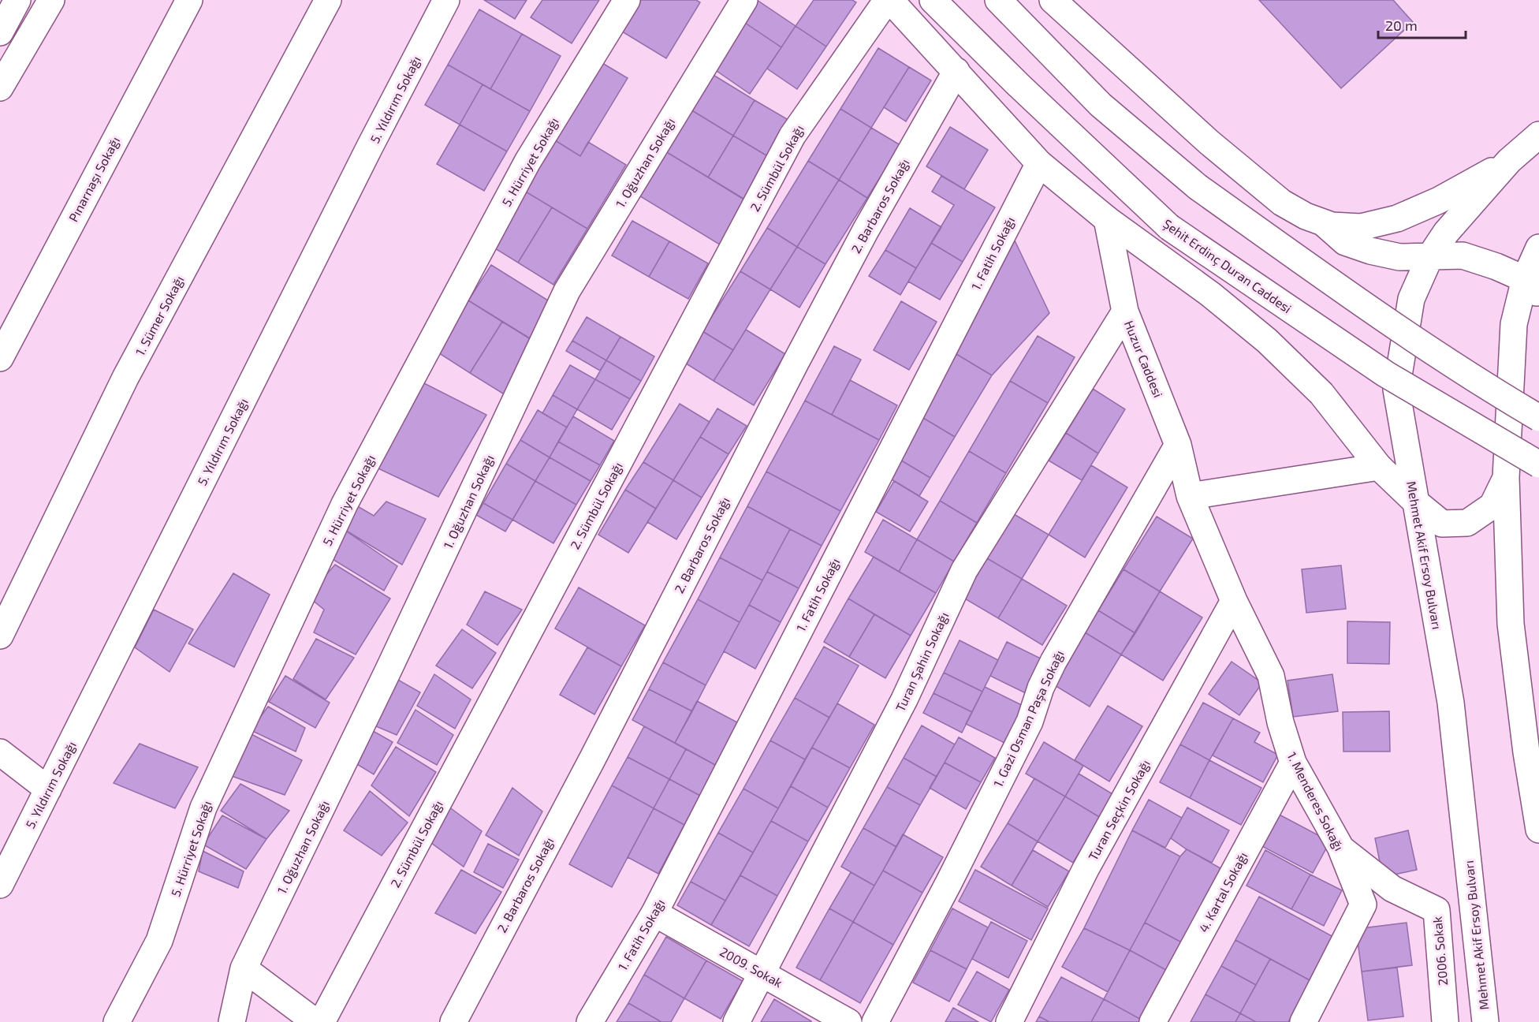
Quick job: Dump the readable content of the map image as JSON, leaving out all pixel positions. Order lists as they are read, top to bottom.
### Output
{
  "streets": {
    "street": [
      "5. Yıldırım Sokağı",
      "5. Hürriyet Sokağı",
      "1. Oğuzhan Sokağı",
      "2. Sümbül Sokağı",
      "Pınarnaşı Sokağı",
      "2. Barbaros Sokağı",
      "1. Fatih Sokağı",
      "Şehit Erdinç Duran Caddesi",
      "1. Sümer Sokağı",
      "Huzur Caddesi",
      "Mehmet Akif Ersoy Bulvarı",
      "Turan Şahin Sokağı",
      "1. Gazi Osman Paşa Sokağı",
      "1. Menderes Sokağı",
      "Turan Seçkin Sokağı",
      "4. Kartal Sokağı",
      "2006. Sokak",
      "2009. Sokak"
    ]
  },
  "crossings": [
    ["1. Fatih Sokağı", "2009. Sokak"],
    ["Huzur Caddesi", "Turan Şahin Sokağı"],
    ["Huzur Caddesi", "1. Gazi Osman Paşa Sokağı"],
    ["Huzur Caddesi", "1. Menderes Sokağı"],
    ["Turan Şahin Sokağı", "2009. Sokak"],
    ["1. Menderes Sokağı", "Turan Seçkin Sokağı"],
    ["1. Menderes Sokağı", "4. Kartal Sokağı"],
    ["1. Menderes Sokağı", "2006. Sokak"]
  ],
  "scale_bar": "20 m"
}
